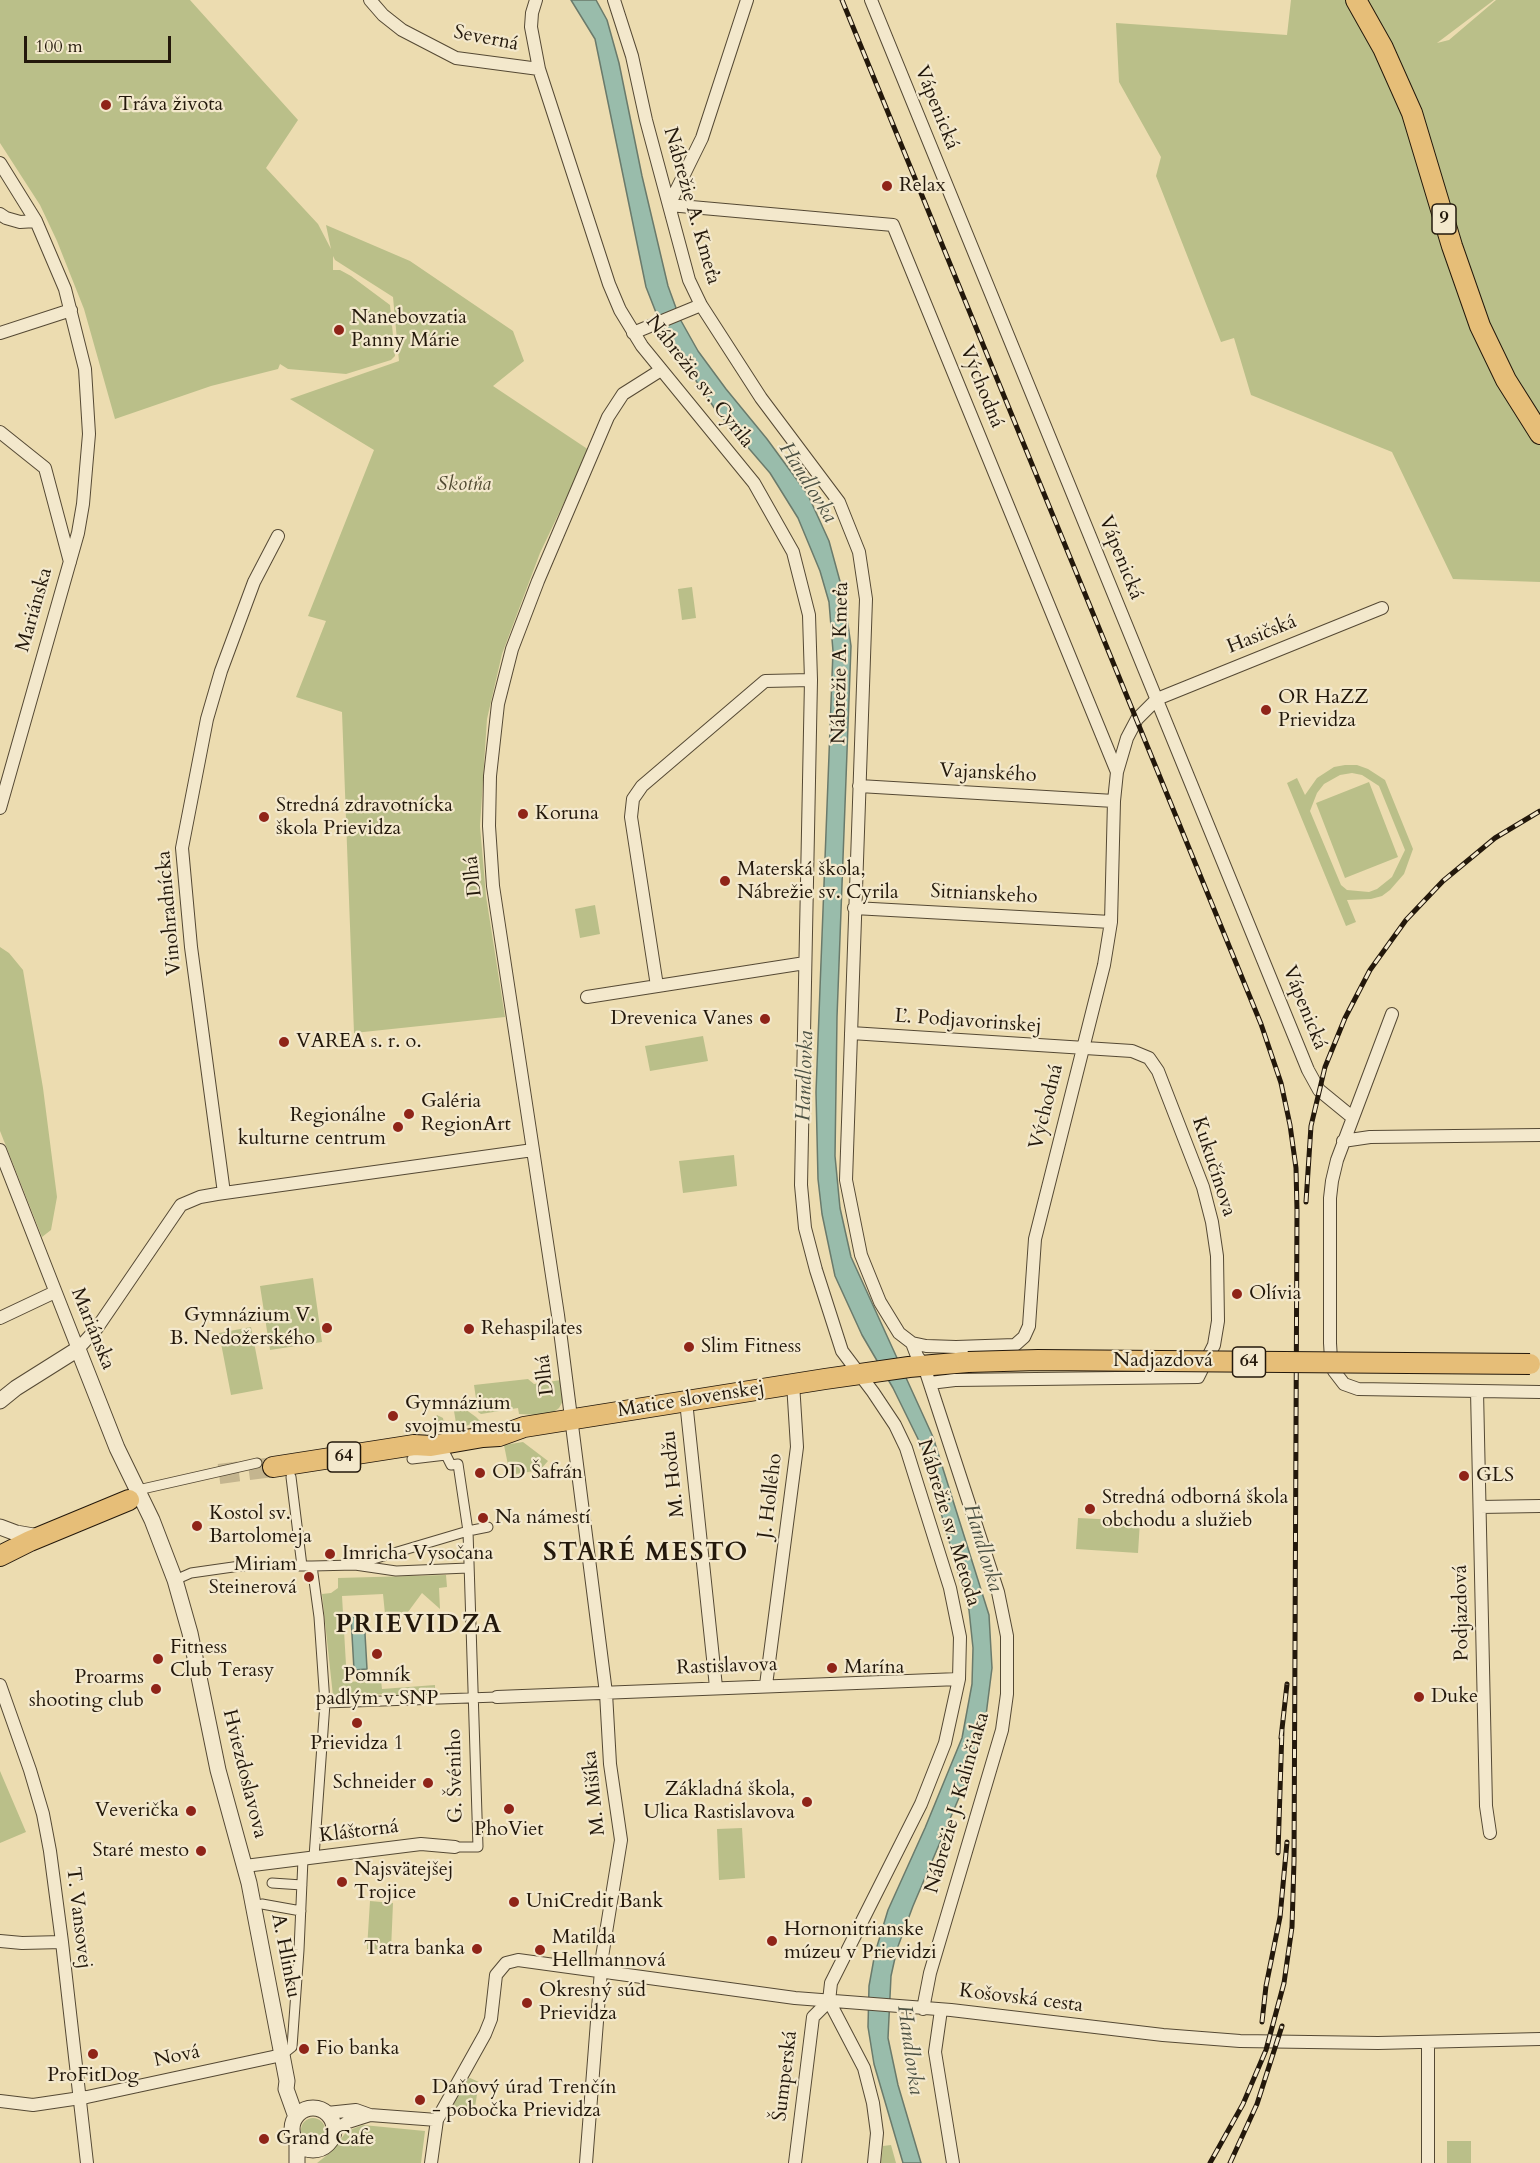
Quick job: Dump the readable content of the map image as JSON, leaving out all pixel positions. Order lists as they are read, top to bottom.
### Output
{
  "streets": {
    "main road": [
      "9",
      "Nadjazdová",
      "64",
      "Matice slovenskej"
    ],
    "street": [
      "Severná",
      "Vápenická",
      "Nábrežie A. Kmeťa",
      "Nábrežie sv. Cyrila",
      "Východná",
      "Mariánska",
      "Hasičská",
      "Vajanského",
      "Dlhá",
      "Sitnianskeho",
      "Vinohradnícka",
      "Ľ. Podjavorinskej",
      "Kukučínova",
      "M. Hodžu",
      "J. Hollého",
      "Nábrežie sv. Metoda",
      "Podjazdová",
      "Rastislavova",
      "Hviezdoslavova",
      "G. Švéniho",
      "M. Mišíka",
      "Nábrežie J. Kalinčiaka",
      "Kláštorná",
      "T. Vansovej",
      "A. Hlinku",
      "Košovská cesta",
      "Nová",
      "Šumperská"
    ]
  },
  "crossings": [
    ["Severná", "Nábrežie sv. Cyrila"],
    ["Vápenická", "Východná"],
    ["Vápenická", "Hasičská"],
    ["Nábrežie A. Kmeťa", "Východná"],
    ["Nábrežie A. Kmeťa", "Vajanského"],
    ["Nábrežie A. Kmeťa", "Sitnianskeho"],
    ["Nábrežie A. Kmeťa", "Ľ. Podjavorinskej"],
    ["Nábrežie A. Kmeťa", "Kukučínova"],
    ["Nábrežie A. Kmeťa", "Nadjazdová"],
    ["Nábrežie A. Kmeťa", "Nábrežie J. Kalinčiaka"],
    ["Nábrežie sv. Cyrila", "Dlhá"],
    ["Nábrežie sv. Cyrila", "Nadjazdová"],
    ["Nábrežie sv. Cyrila", "Matice slovenskej"],
    ["Nábrežie sv. Cyrila", "Nábrežie sv. Metoda"],
    ["Východná", "Hasičská"],
    ["Východná", "Vajanského"],
    ["Východná", "Sitnianskeho"],
    ["Východná", "Ľ. Podjavorinskej"],
    ["Východná", "Kukučínova"],
    ["Východná", "Nadjazdová"],
    ["Mariánska", "Hviezdoslavova"],
    ["Dlhá", "Matice slovenskej"],
    ["Dlhá", "M. Mišíka"],
    ["Ľ. Podjavorinskej", "Kukučínova"],
    ["Kukučínova", "Nadjazdová"],
    ["Kukučínova", "Nábrežie J. Kalinčiaka"],
    ["Nadjazdová", "Matice slovenskej"],
    ["Nadjazdová", "Nábrežie sv. Metoda"],
    ["Nadjazdová", "Nábrežie J. Kalinčiaka"],
    ["Matice slovenskej", "M. Hodžu"],
    ["Matice slovenskej", "J. Hollého"],
    ["Matice slovenskej", "Nábrežie sv. Metoda"],
    ["Matice slovenskej", "G. Švéniho"],
    ["Matice slovenskej", "M. Mišíka"],
    ["M. Hodžu", "Rastislavova"],
    ["J. Hollého", "Rastislavova"],
    ["Nábrežie sv. Metoda", "Rastislavova"],
    ["Nábrežie sv. Metoda", "Košovská cesta"],
    ["Nábrežie sv. Metoda", "Šumperská"],
    ["Rastislavova", "M. Mišíka"],
    ["Hviezdoslavova", "Kláštorná"],
    ["Hviezdoslavova", "A. Hlinku"],
    ["G. Švéniho", "Kláštorná"],
    ["M. Mišíka", "Košovská cesta"],
    ["Nábrežie J. Kalinčiaka", "Košovská cesta"],
    ["Kláštorná", "A. Hlinku"],
    ["T. Vansovej", "Nová"],
    ["A. Hlinku", "Nová"],
    ["Košovská cesta", "Šumperská"]
  ],
  "districts": ["STARÉ MESTO", "PRIEVIDZA"],
  "water": ["Handlovka"],
  "parks": ["Skotňa"],
  "places": [
    "Tráva života",
    "Relax",
    "Nanebovzatia Panny Márie",
    "OR HaZZ Prievidza",
    "Koruna",
    "Stredná zdravotnícka škola Prievidza",
    "Materská škola, Nábrežie sv. Cyrila",
    "Drevenica Vanes",
    "VAREA s. r. o.",
    "Galéria RegionArt",
    "Regionálne kulturne centrum",
    "Olívia",
    "Gymnázium V. B. Nedožerského",
    "Rehaspilates",
    "Slim Fitness",
    "Gymnázium svojmu mestu",
    "OD Šafrán",
    "GLS",
    "Stredná odborná škola obchodu a služieb",
    "Na námestí",
    "Kostol sv. Bartolomeja",
    "Imricha Vysočana",
    "Miriam Steinerová",
    "Pomník padlým v SNP",
    "Fitness Club Terasy",
    "Marína",
    "Proarms shooting club",
    "Duke",
    "Prievidza 1",
    "Schneider",
    "Základná škola, Ulica Rastislavova",
    "PhoViet",
    "Veverička",
    "Staré mesto",
    "Najsvätejšej Trojice",
    "UniCredit Bank",
    "Hornonitrianske múzeu v Prievidzi",
    "Tatra banka",
    "Matilda Hellmannová",
    "Okresný súd Prievidza",
    "Fio banka",
    "ProFitDog",
    "Daňový úrad Trenčín - pobočka Prievidza",
    "Grand Cafe"
  ],
  "scale_bar": "100 m"
}
